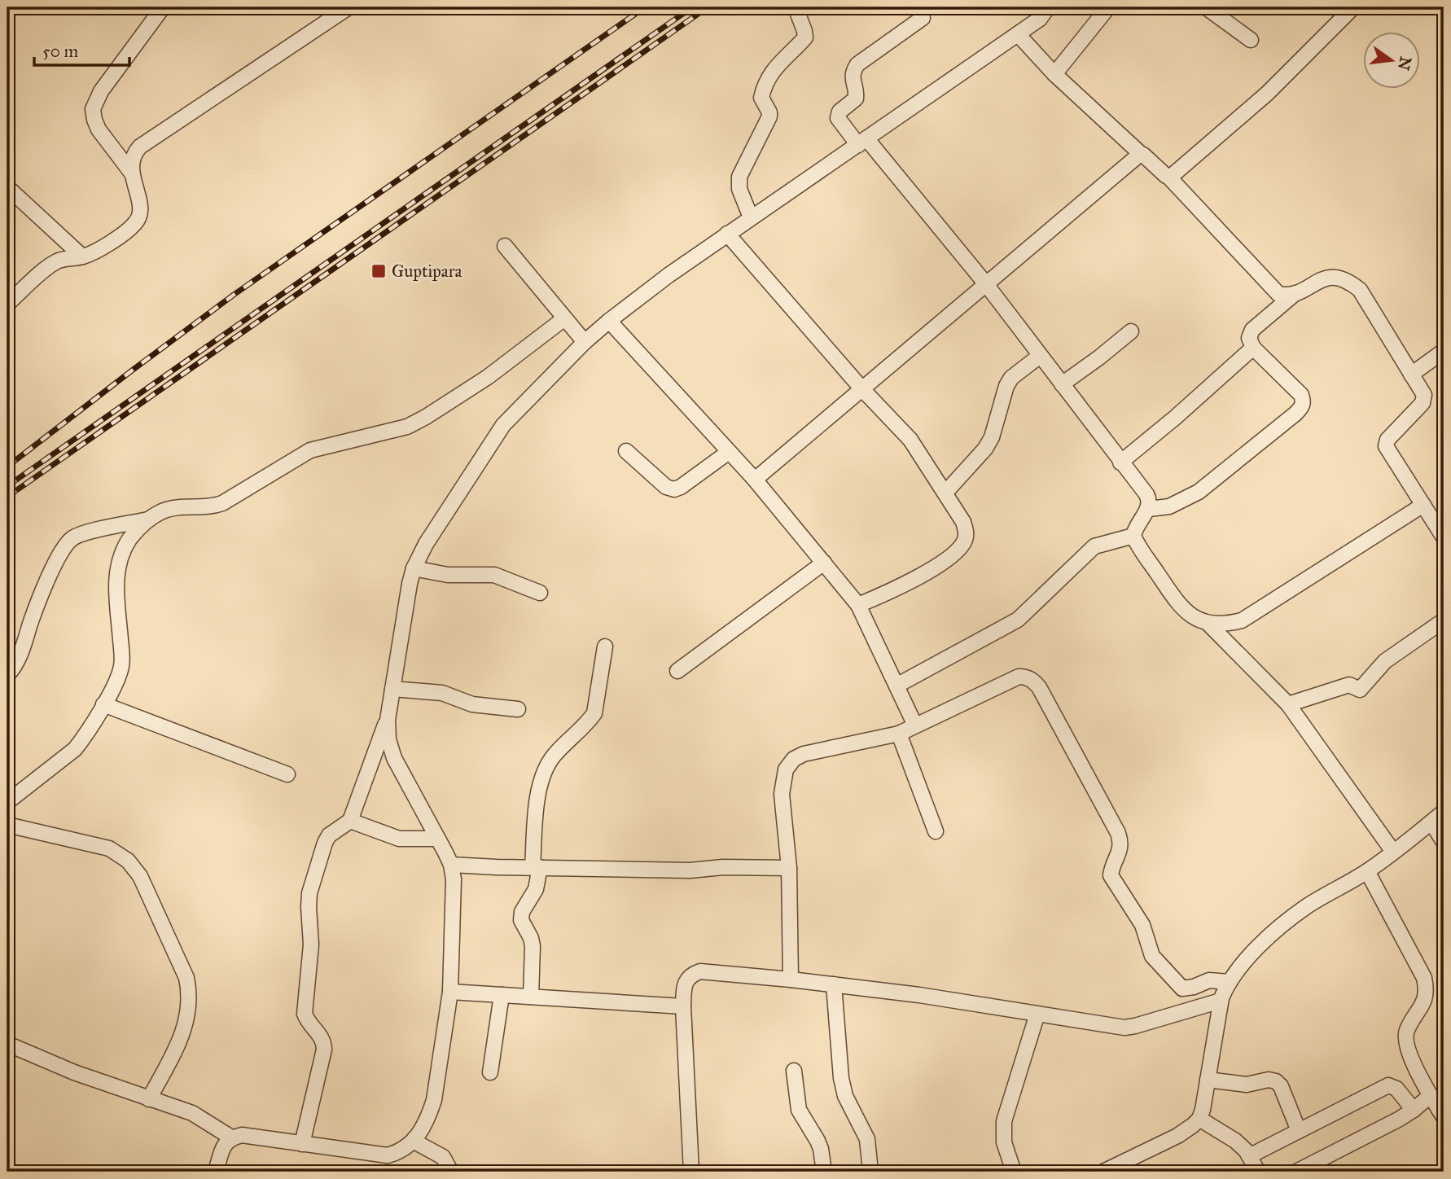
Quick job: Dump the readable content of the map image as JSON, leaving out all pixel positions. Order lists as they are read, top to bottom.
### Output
{
  "places": {
    "transit": ["Guptipara"]
  },
  "scale_bar": "50 m",
  "north": "right"
}
